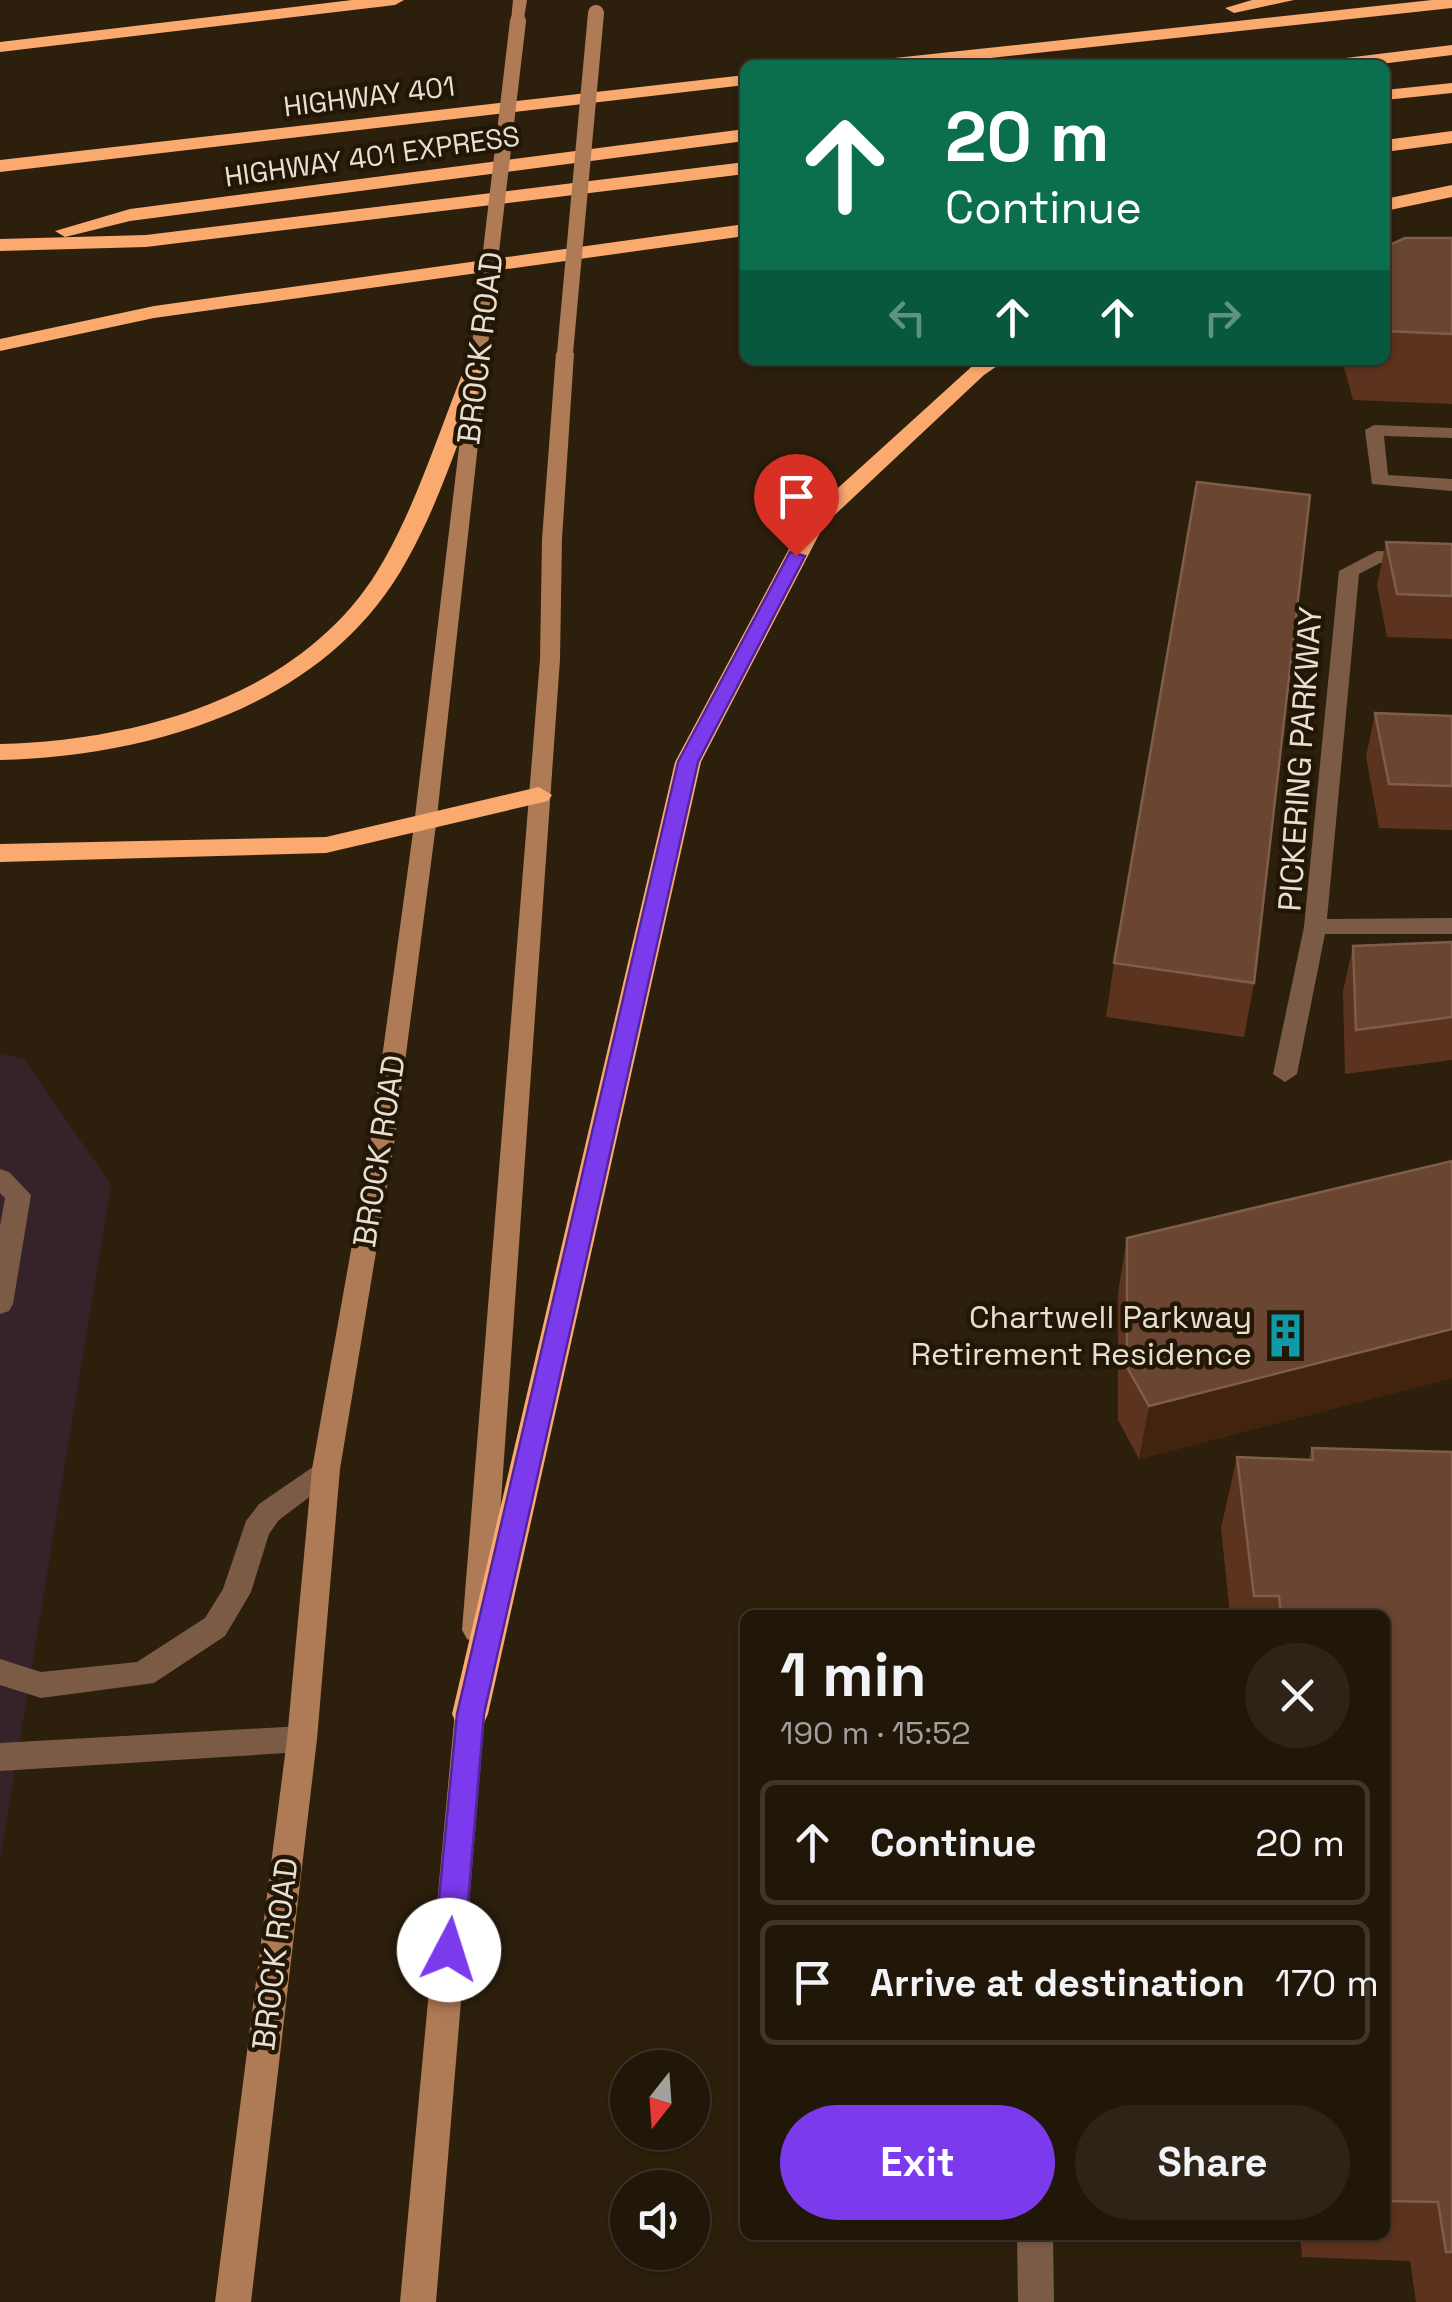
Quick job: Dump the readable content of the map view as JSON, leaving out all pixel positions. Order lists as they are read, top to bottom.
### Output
{
  "streets": {
    "highway": ["HIGHWAY 401", "HIGHWAY 401 EXPRESS"],
    "main road": ["BROCK ROAD"],
    "street": ["PICKERING PARKWAY"]
  },
  "places": {
    "building": ["Chartwell Parkway Retirement Residence"]
  },
  "north": "bottom",
  "page": {
    "turn": ["20 m", "Continue"],
    "heading": ["1 min", "190 m · 15:52"],
    "list": [
      {
        "name": "Continue",
        "value": "20 m"
      },
      {
        "name": "Arrive at destination",
        "value": "170 m"
      }
    ],
    "buttons": ["Exit", "Share"]
  }
}
